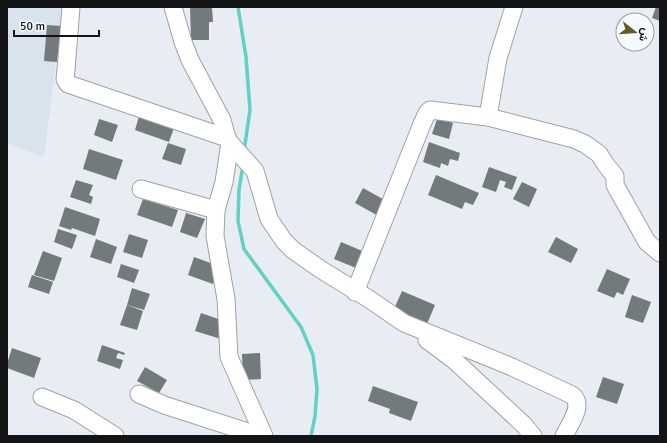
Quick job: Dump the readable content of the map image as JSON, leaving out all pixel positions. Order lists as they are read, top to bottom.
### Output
{
  "scale_bar": "50 m",
  "north": "right"
}
